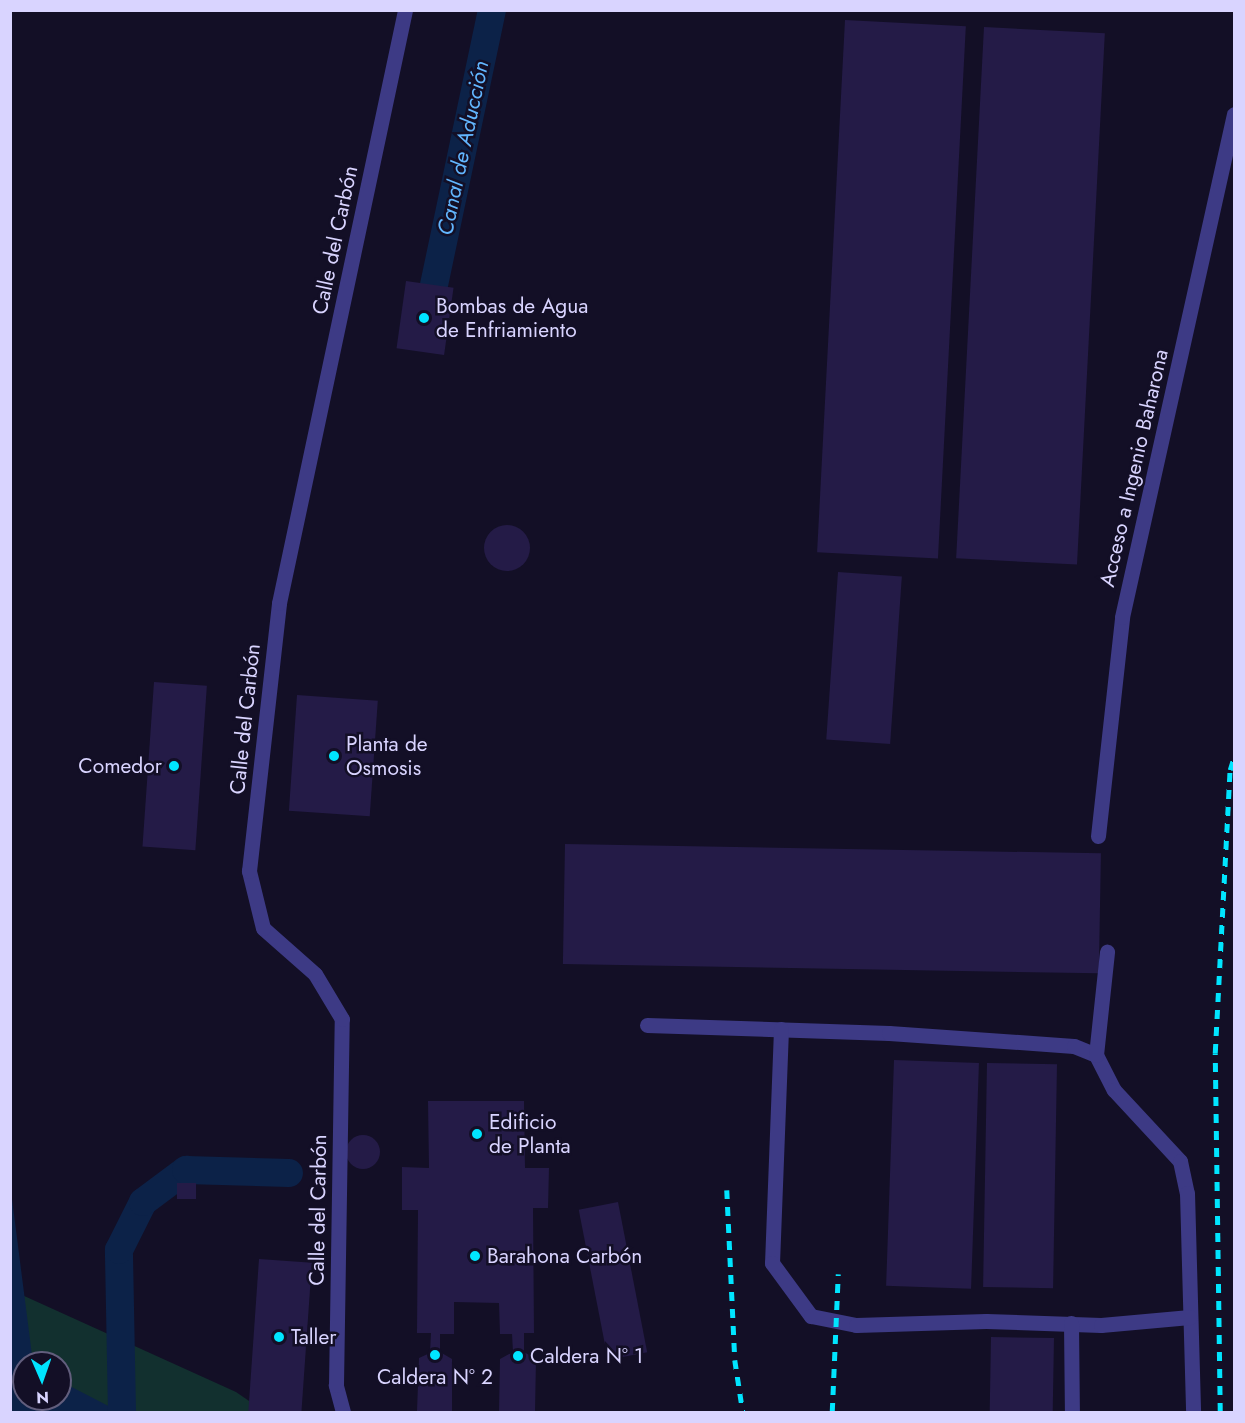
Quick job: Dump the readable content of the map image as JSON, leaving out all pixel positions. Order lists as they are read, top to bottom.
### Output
{
  "streets": {
    "lane": ["Calle del Carbón", "Acceso a Ingenio Baharona"]
  },
  "water": ["Canal de Aducción"],
  "places": [
    "Bombas de Agua de Enfriamiento",
    "Planta de Osmosis",
    "Comedor",
    "Edificio de Planta",
    "Barahona Carbón",
    "Taller",
    "Caldera Nº 2",
    "Caldera Nº 1"
  ],
  "north": "bottom"
}
